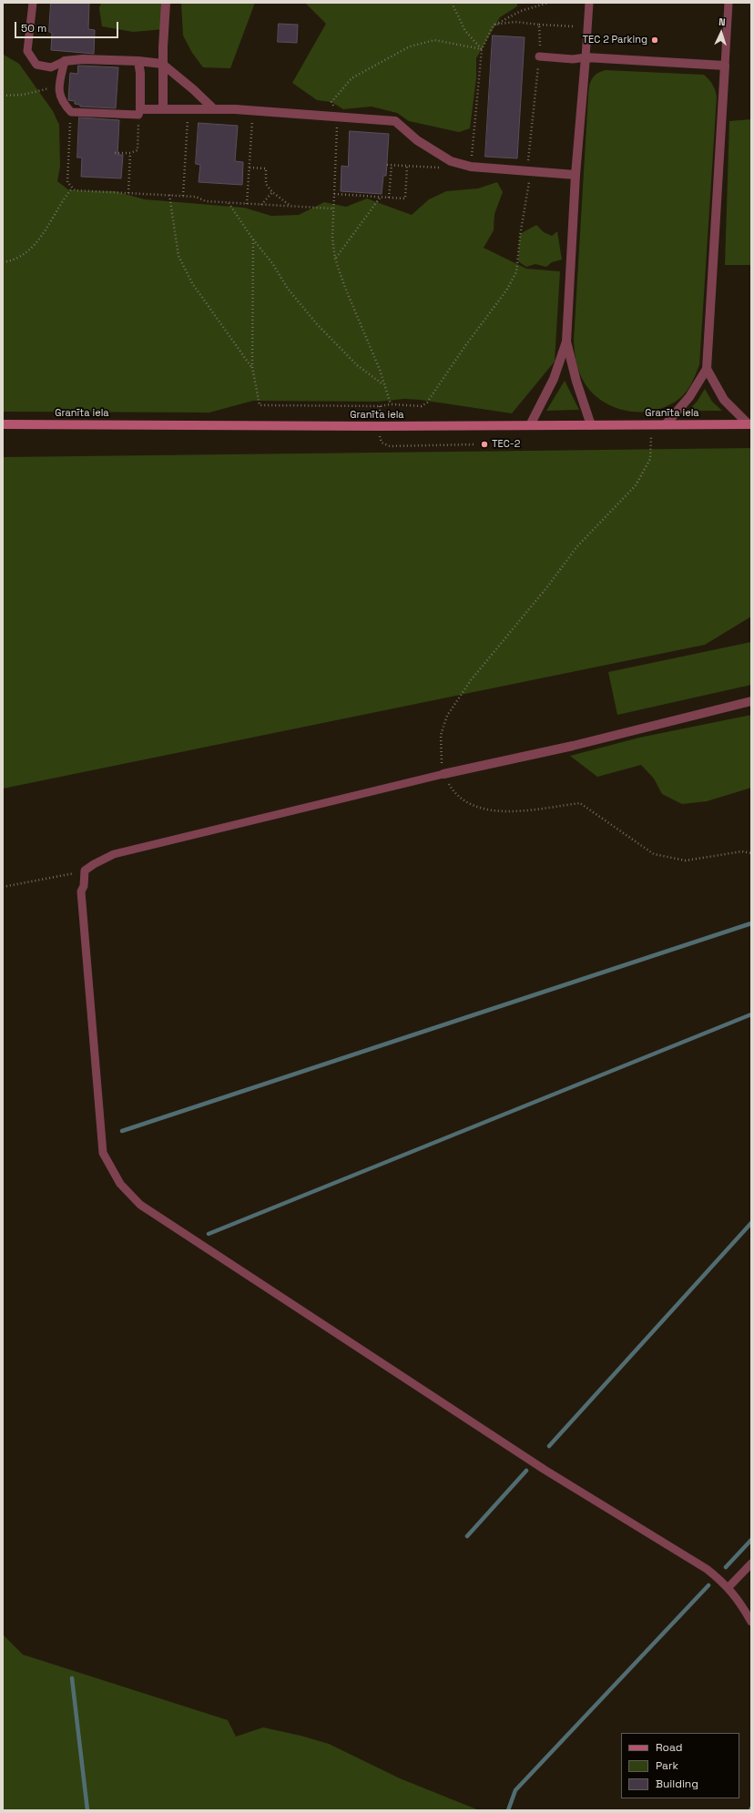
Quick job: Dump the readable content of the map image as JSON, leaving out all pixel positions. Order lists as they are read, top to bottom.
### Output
{
  "streets": {
    "main road": ["Granīta iela"]
  },
  "places": ["TEC 2 Parking", "TEC-2"],
  "legend": ["Road", "Park", "Building"],
  "scale_bar": "50 m",
  "north": "top"
}
